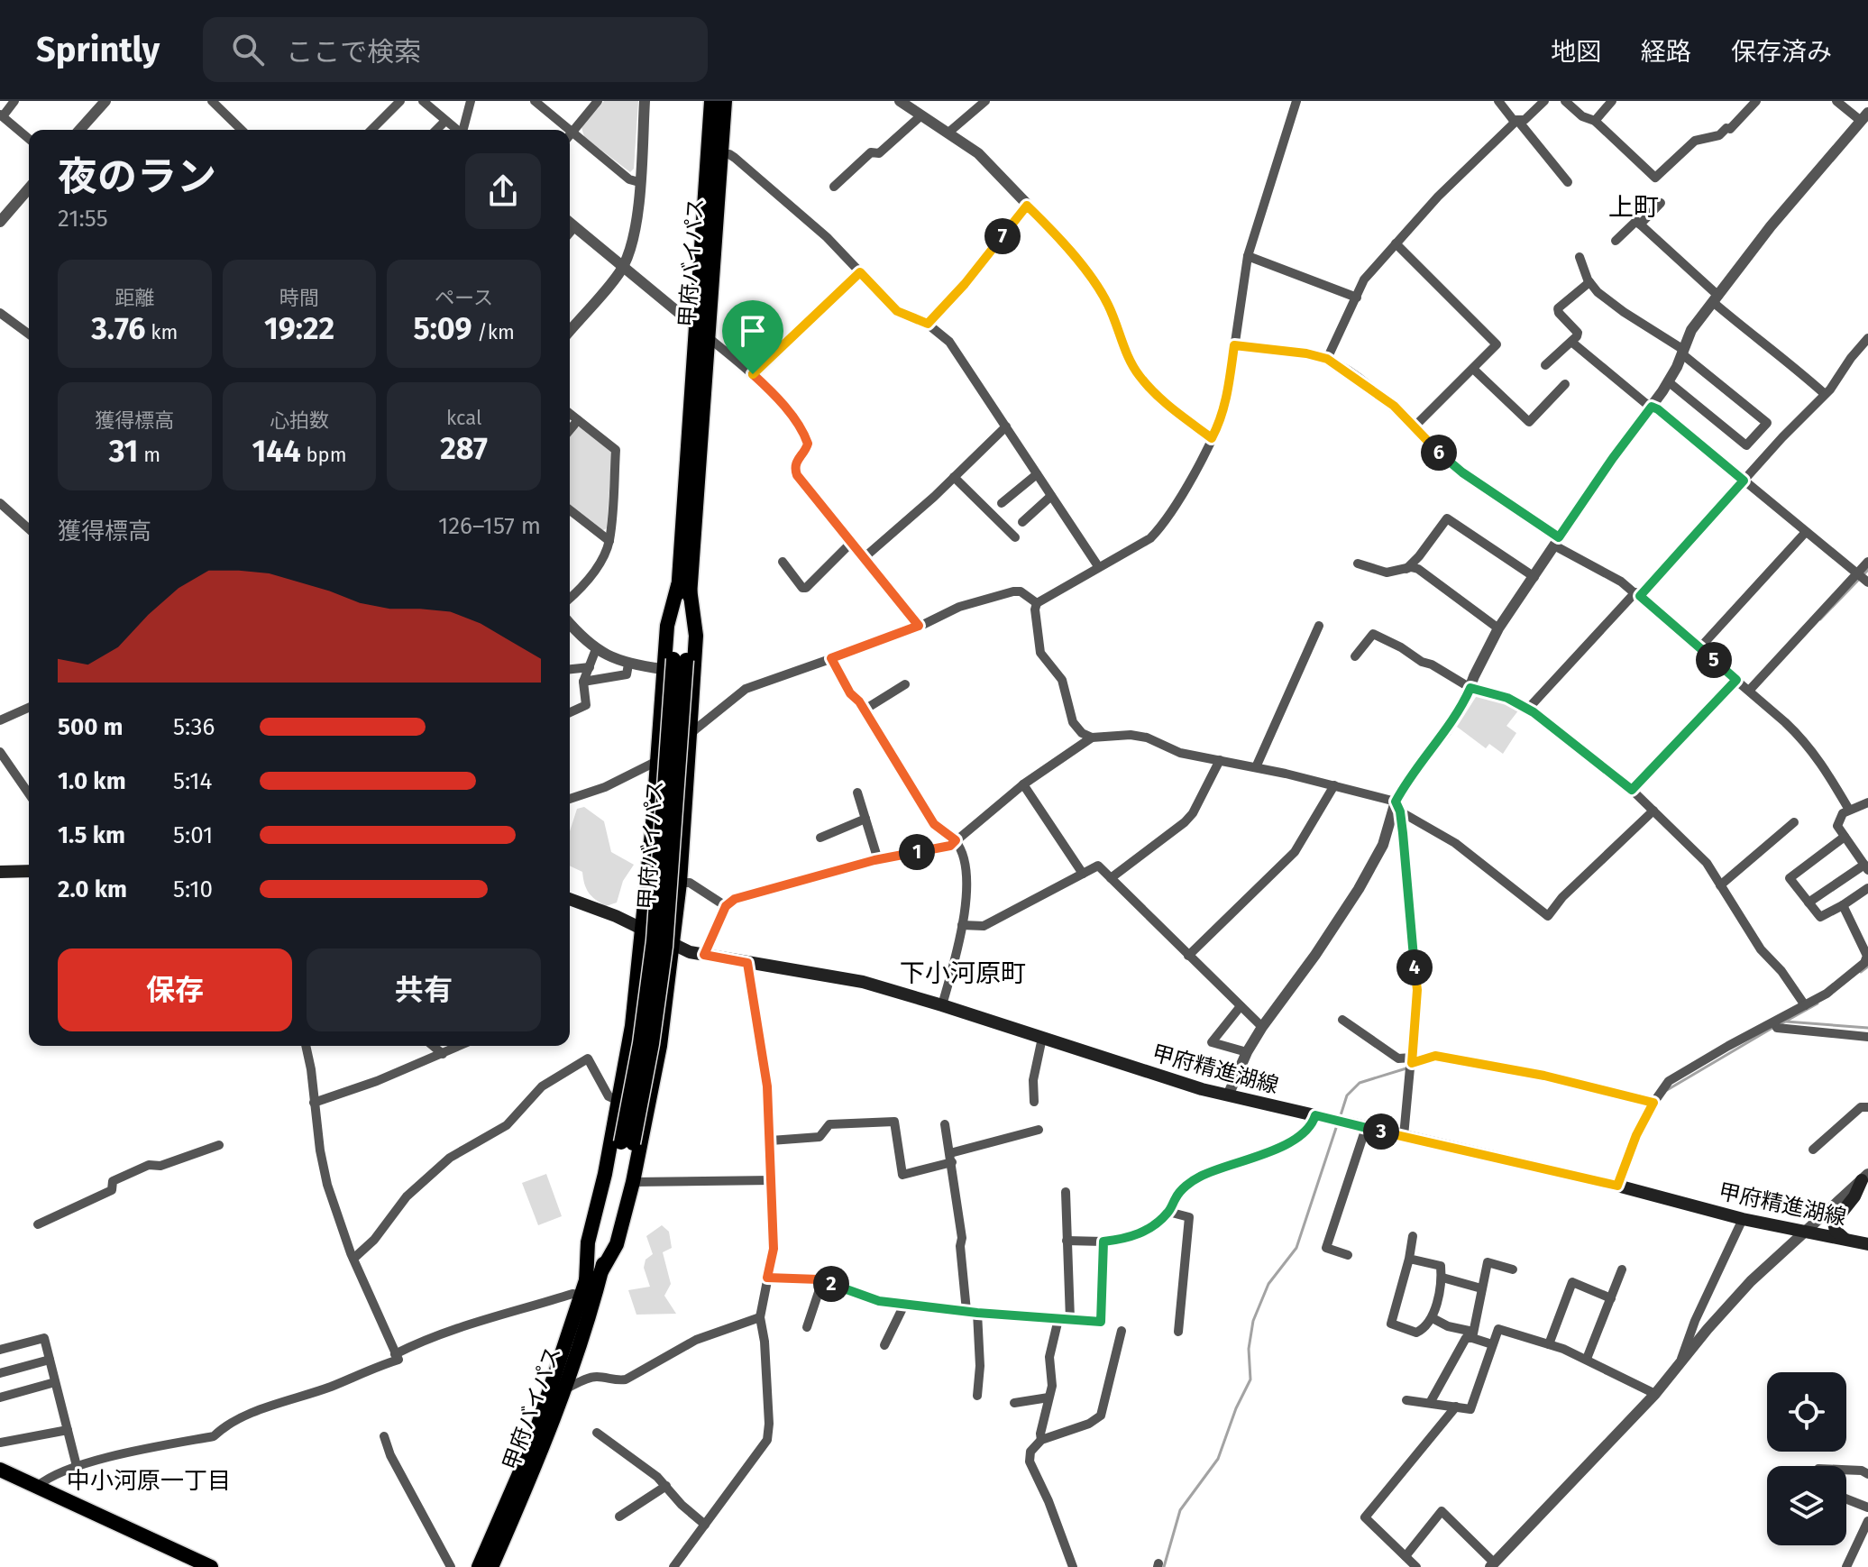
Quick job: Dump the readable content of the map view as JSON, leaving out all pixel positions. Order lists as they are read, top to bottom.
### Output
{
  "streets": {
    "main road": ["甲府バイパス", "甲府精進湖線"]
  },
  "districts": ["上町", "下小河原町", "中小河原一丁目"],
  "page": {
    "header": "Sprintly",
    "search": "ここで検索",
    "nav": ["地図", "経路", "保存済み"],
    "heading": ["夜のラン", "21:55"],
    "pins": [
      "7",
      "6",
      "5",
      "1",
      "4",
      "3",
      "2"
    ],
    "stats": [
      ["距離", "3.76 km"],
      ["時間", "19:22"],
      ["ペース", "5:09 /km"],
      ["獲得標高", "31 m"],
      ["心拍数", "144 bpm"],
      ["kcal", "287"]
    ],
    "chart": ["獲得標高", "126–157 m"],
    "list": [
      {
        "name": "500 m",
        "note": "5:36"
      },
      {
        "name": "1.0 km",
        "note": "5:14"
      },
      {
        "name": "1.5 km",
        "note": "5:01"
      },
      {
        "name": "2.0 km",
        "note": "5:10"
      }
    ],
    "buttons": ["保存", "共有"]
  }
}
